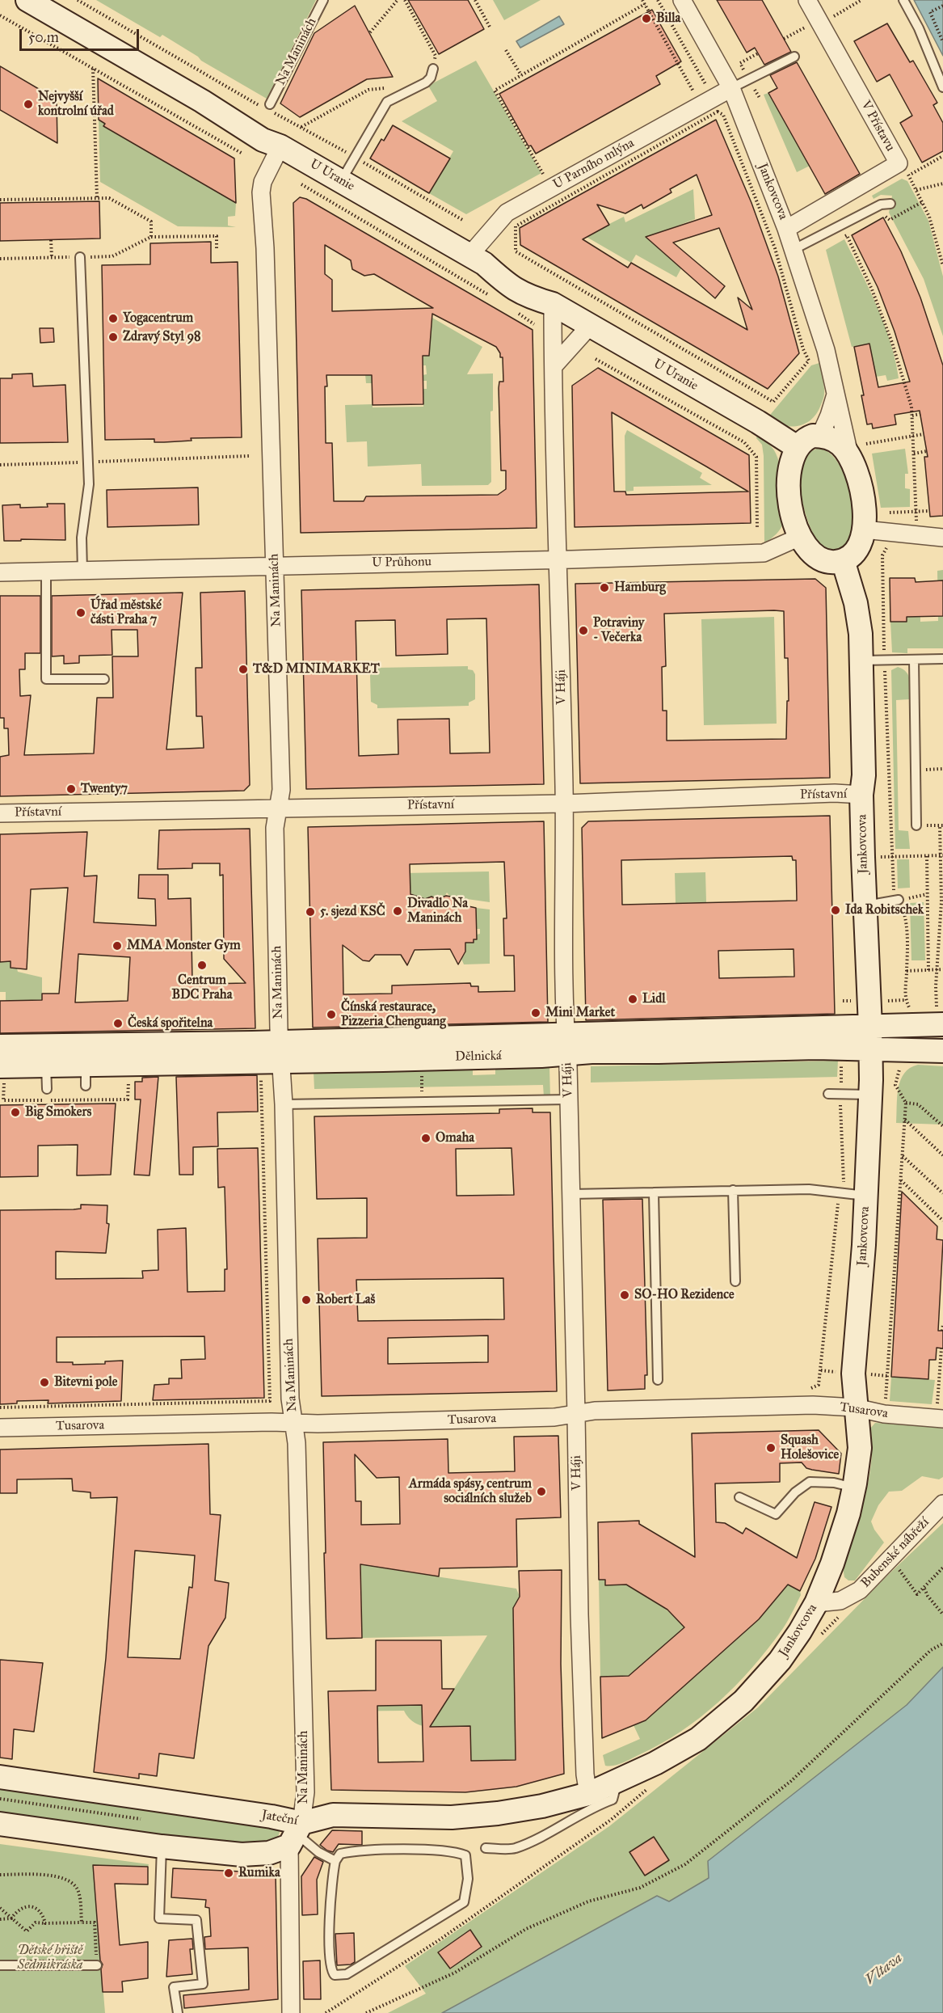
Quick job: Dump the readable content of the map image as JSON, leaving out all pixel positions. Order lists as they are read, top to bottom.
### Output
{
  "streets": {
    "street": [
      "Na Maninách",
      "V Přístavu",
      "U Parního mlýna",
      "U Uranie",
      "Jankovcova",
      "U Průhonu",
      "V Háji",
      "Přístavní",
      "Dělnická",
      "Tusarova",
      "Bubenské nábřeží",
      "Jateční"
    ]
  },
  "crossings": [
    ["Na Maninách", "U Uranie"],
    ["Na Maninách", "U Průhonu"],
    ["Na Maninách", "Přístavní"],
    ["Na Maninách", "Dělnická"],
    ["Na Maninách", "Tusarova"],
    ["Na Maninách", "Jateční"],
    ["V Přístavu", "Jankovcova"],
    ["U Parního mlýna", "U Uranie"],
    ["U Parního mlýna", "Jankovcova"],
    ["U Uranie", "Jankovcova"],
    ["U Uranie", "U Průhonu"],
    ["U Uranie", "V Háji"],
    ["Jankovcova", "U Průhonu"],
    ["Jankovcova", "V Háji"],
    ["Jankovcova", "Přístavní"],
    ["Jankovcova", "Dělnická"],
    ["Jankovcova", "Tusarova"],
    ["Jankovcova", "Bubenské nábřeží"],
    ["Jankovcova", "Jateční"],
    ["U Průhonu", "V Háji"],
    ["V Háji", "Přístavní"],
    ["V Háji", "Dělnická"],
    ["V Háji", "Tusarova"],
    ["V Háji", "Jateční"]
  ],
  "water": ["Vltava"],
  "parks": ["Dětské hřiště Sedmikráska"],
  "places": [
    "Billa",
    "Nejvyšší kontrolní úřad",
    "Yogacentrum",
    "Zdravý Styl 98",
    "Hamburg",
    "Úřad městské části Praha 7",
    "Potraviny - Večerka",
    "T&D MINIMARKET",
    "Twenty7",
    "Ida Robitschek",
    "Divadlo Na Maninách",
    "5. sjezd KSČ",
    "MMA Monster Gym",
    "Centrum BDC Praha",
    "Lidl",
    "Mini Market",
    "Čínská restaurace, Pizzeria Chenguang",
    "Česká spořitelna",
    "Big Smokers",
    "Omaha",
    "SO-HO Rezidence",
    "Robert Laš",
    "Bitevni pole",
    "Squash Holešovice",
    "Armáda spásy, centrum sociálních služeb",
    "Rumika"
  ],
  "scale_bar": "50 m"
}
